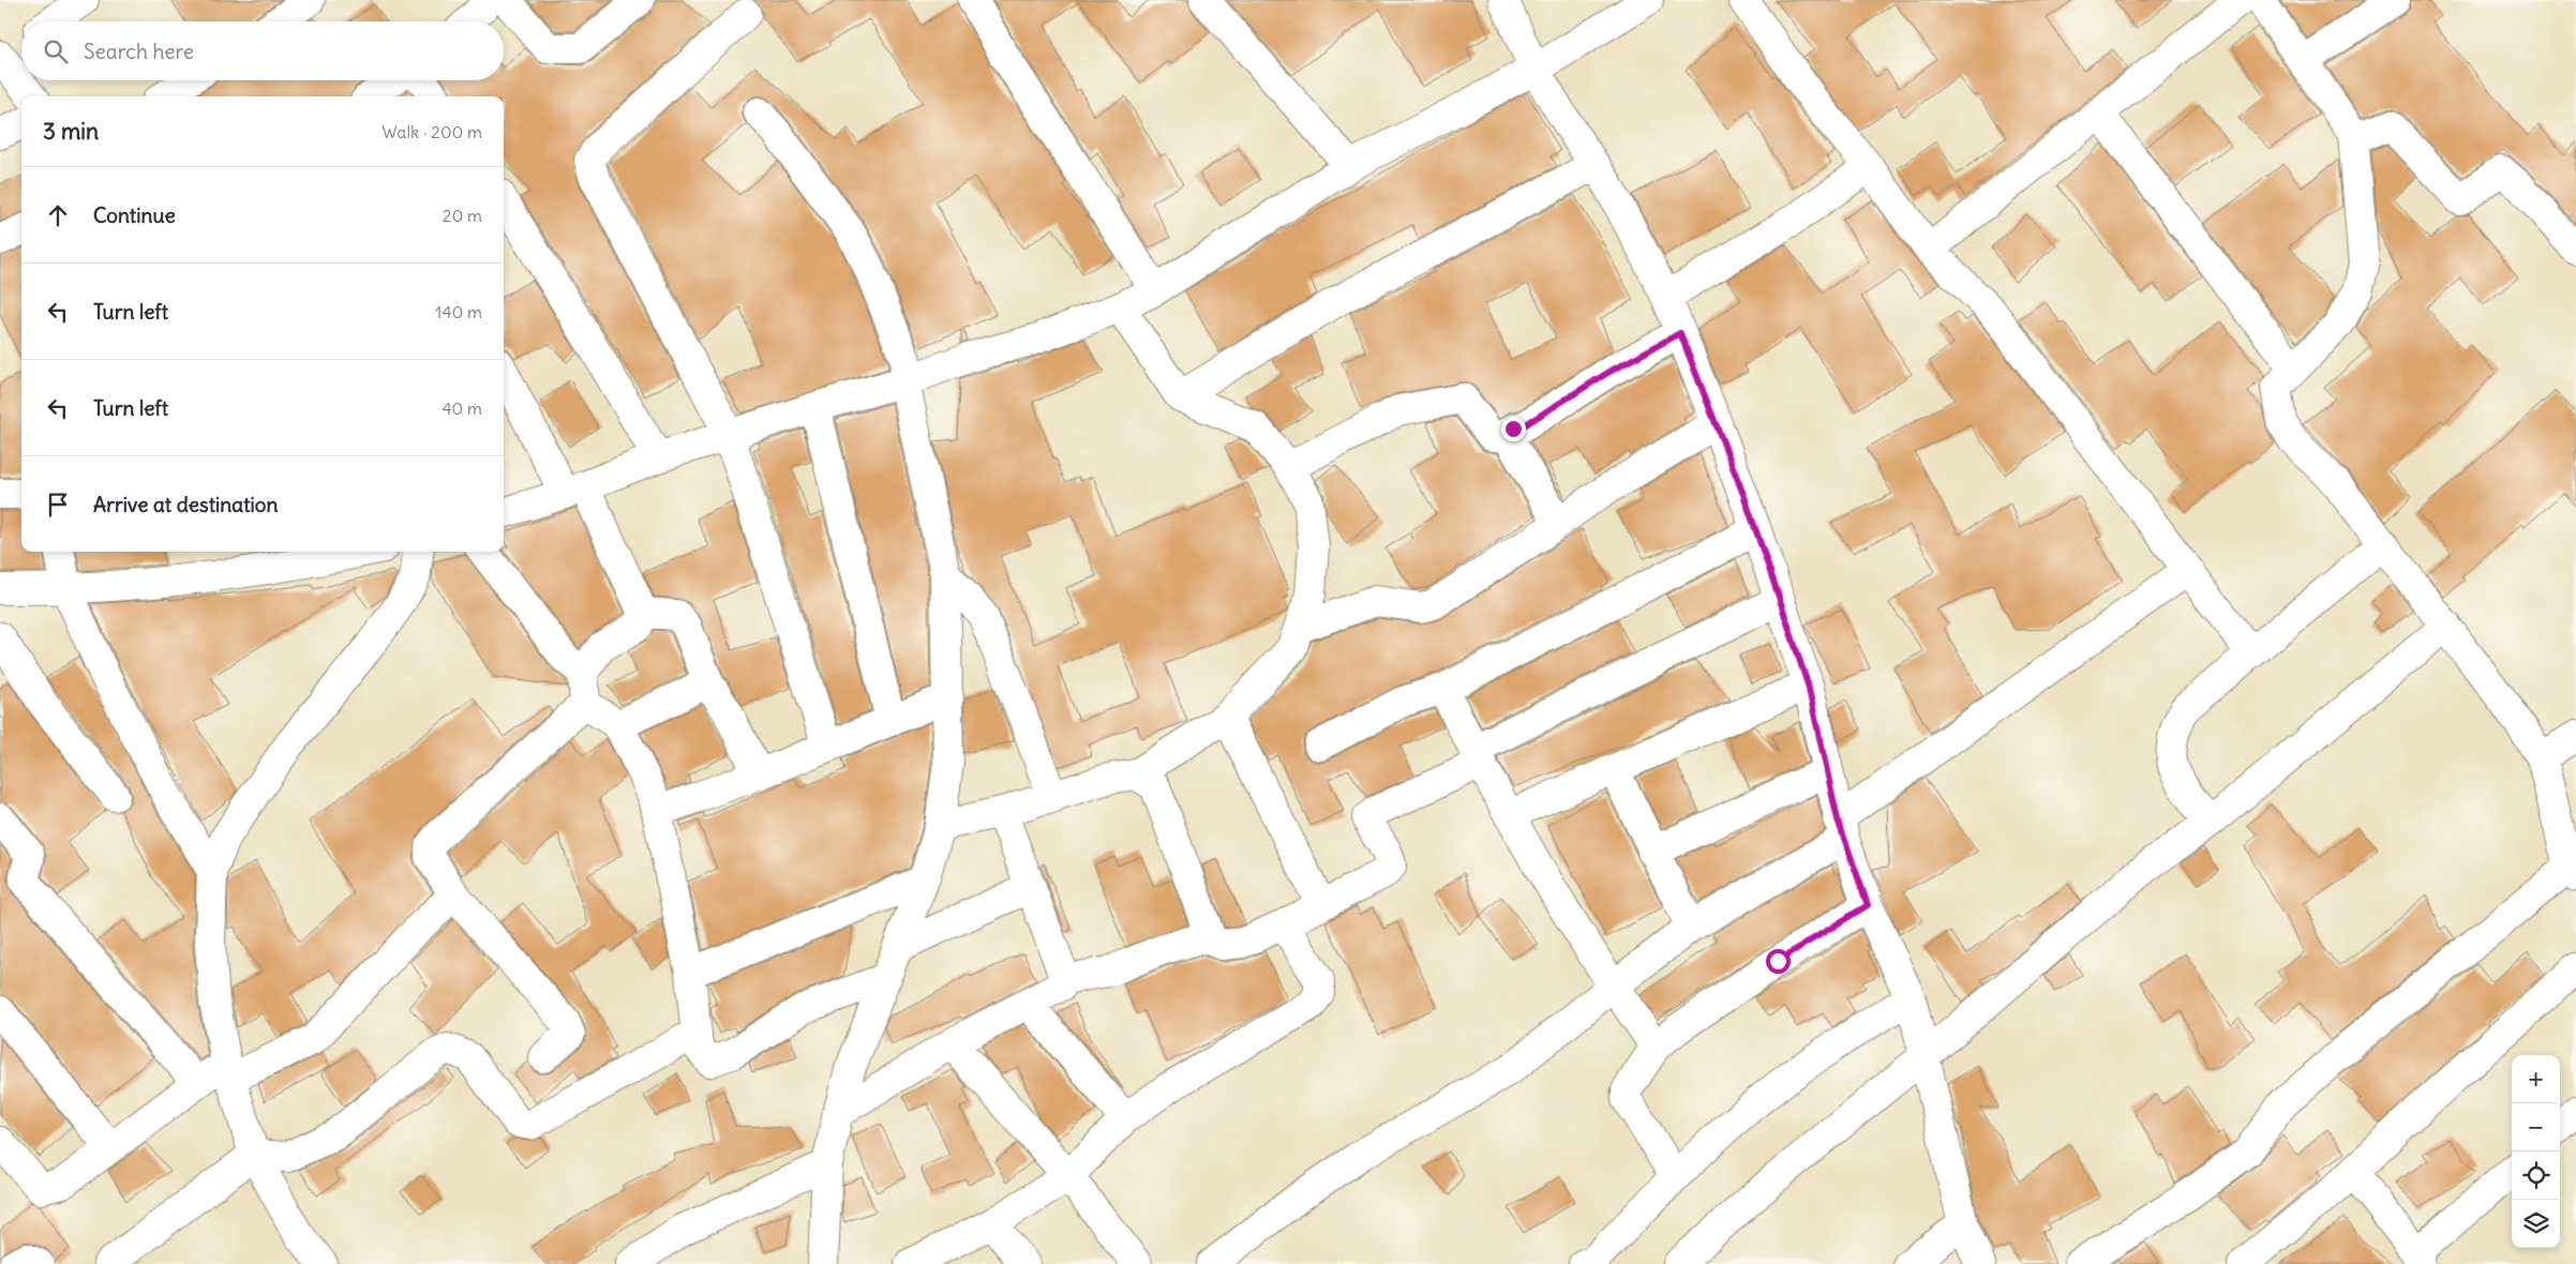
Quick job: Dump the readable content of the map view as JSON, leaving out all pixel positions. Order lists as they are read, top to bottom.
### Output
{
  "page": {
    "search": "Search here",
    "heading": ["3 min", "Walk · 200 m"],
    "list": [
      ["Continue", "20 m"],
      ["Turn left", "140 m"],
      ["Turn left", "40 m"],
      "Arrive at destination"
    ],
    "map_buttons": ["+", "−"]
  }
}
